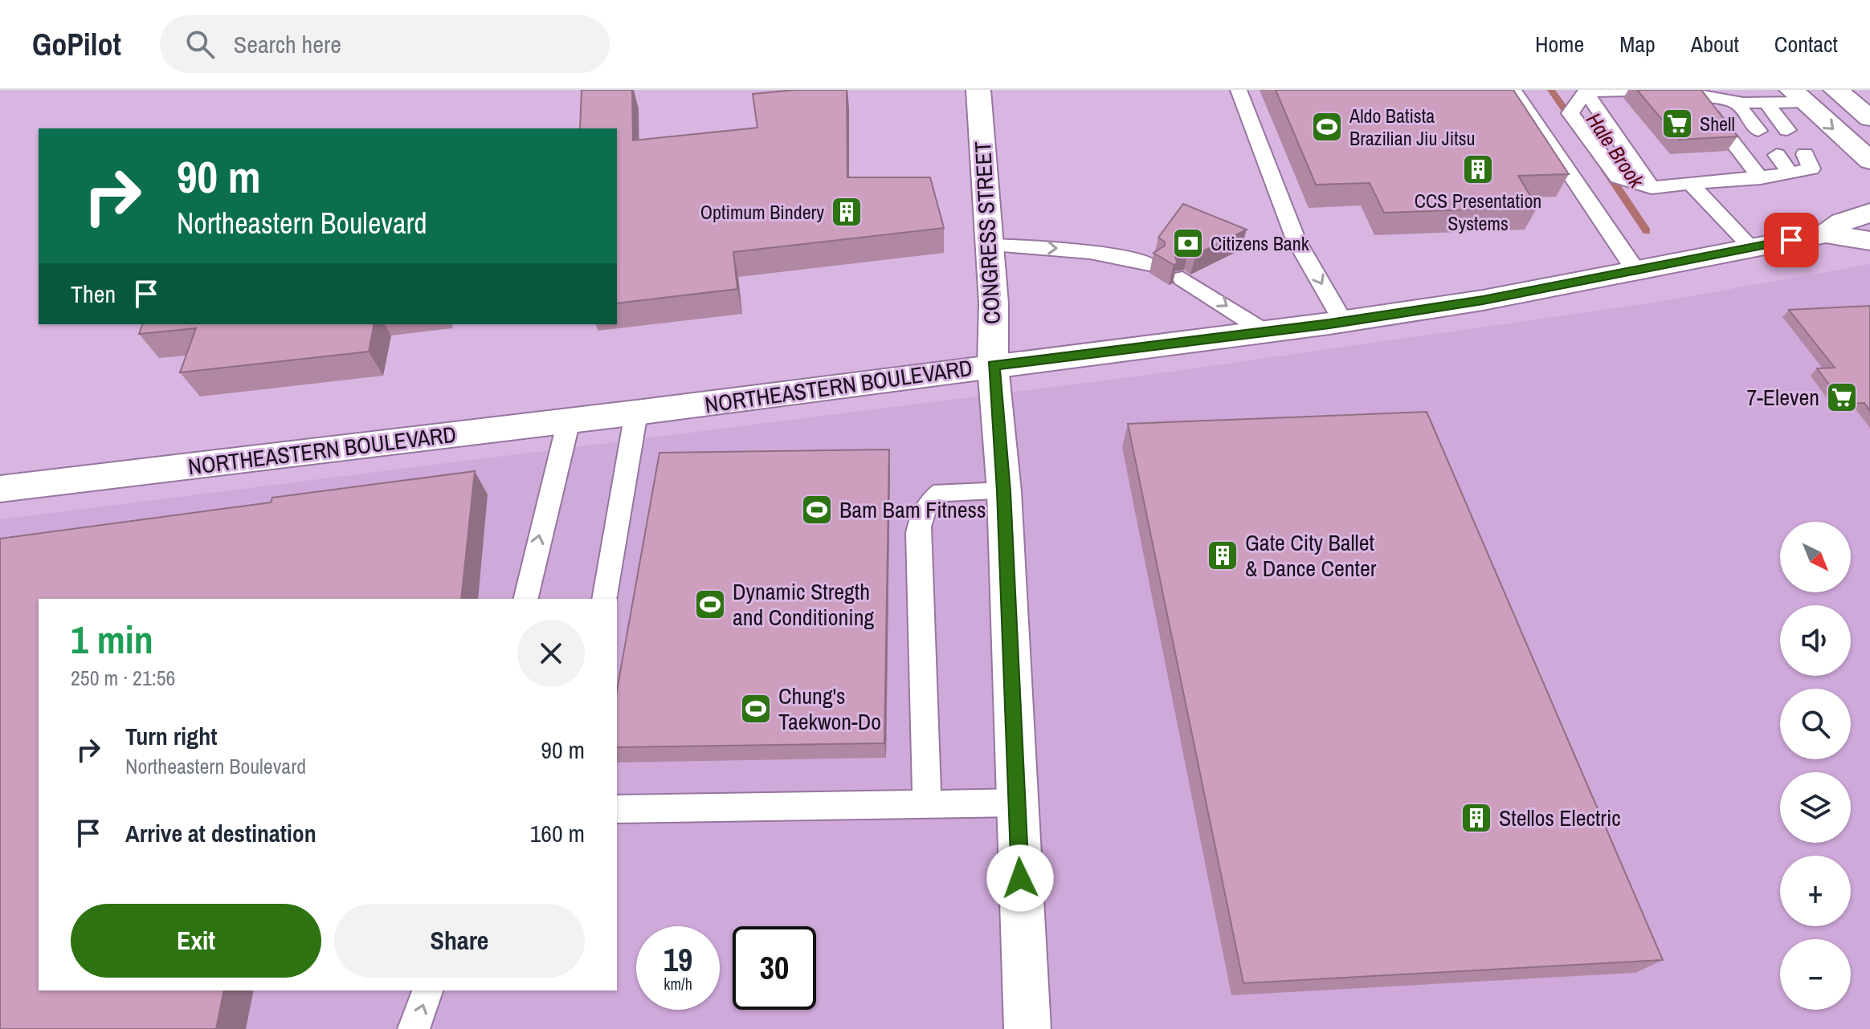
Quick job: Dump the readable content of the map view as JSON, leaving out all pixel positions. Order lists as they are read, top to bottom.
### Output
{
  "streets": {
    "street": ["CONGRESS STREET", "NORTHEASTERN BOULEVARD"]
  },
  "crossings": [
    ["CONGRESS STREET", "NORTHEASTERN BOULEVARD"]
  ],
  "water": ["Hale Brook"],
  "places": {
    "supermarket": ["Shell", "7-Eleven"],
    "sports": [
      "Aldo Batista Brazilian Jiu Jitsu",
      "Bam Bam Fitness",
      "Dynamic Stregth and Conditioning",
      "Chung's Taekwon-Do"
    ],
    "building": [
      "CCS Presentation Systems",
      "Optimum Bindery",
      "Gate City Ballet & Dance Center",
      "Stellos Electric"
    ],
    "bank": ["Citizens Bank"]
  },
  "north": "bottom right",
  "page": {
    "header": "GoPilot",
    "search": "Search here",
    "nav": [
      "Home",
      "Map",
      "About",
      "Contact"
    ],
    "turn": ["90 m", "Northeastern Boulevard"],
    "then": "Then",
    "map_buttons": ["+", "−"],
    "heading": ["1 min", "250 m · 21:56"],
    "list": [
      {
        "name": "Turn right",
        "note": "Northeastern Boulevard",
        "value": "90 m"
      },
      {
        "name": "Arrive at destination",
        "value": "160 m"
      }
    ],
    "buttons": ["Exit", "Share"],
    "speed": "19 km/h",
    "limit": "30"
  }
}
